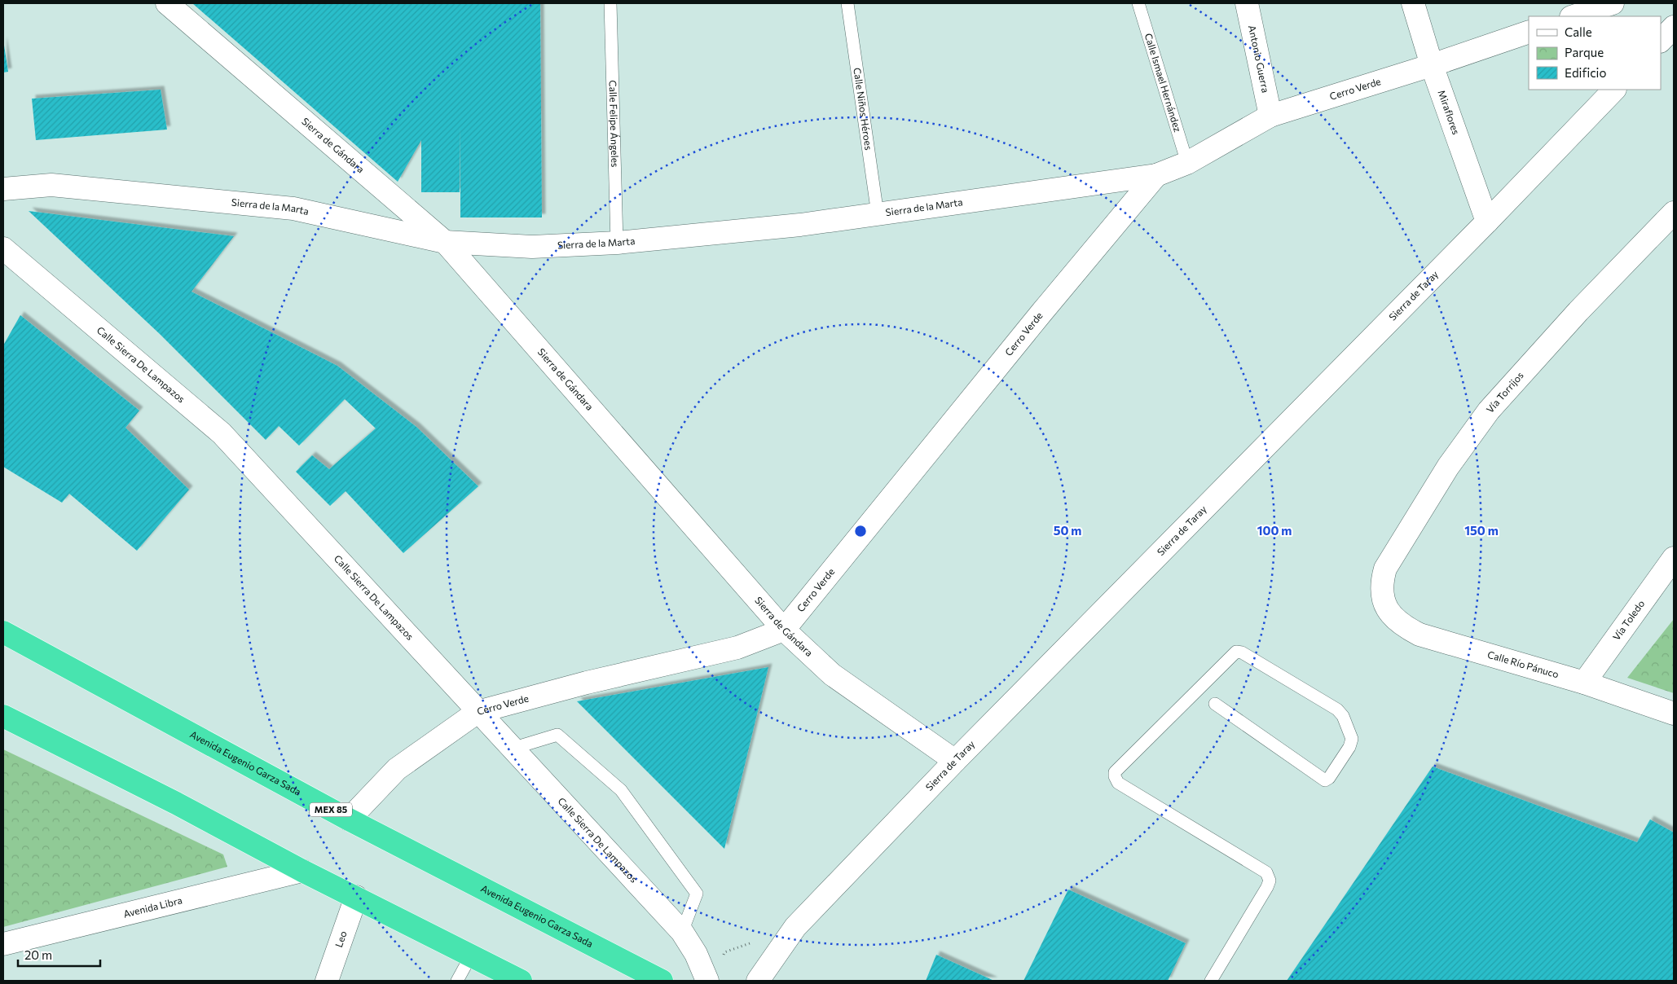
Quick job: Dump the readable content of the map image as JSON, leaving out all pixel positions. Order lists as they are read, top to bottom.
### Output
{
  "streets": {
    "highway": ["Avenida Eugenio Garza Sada", "MEX 85"],
    "street": [
      "Antonio Guerra",
      "Cerro Verde",
      "Miraflores",
      "Sierra de Gándara",
      "Sierra de la Marta",
      "Sierra de Taray",
      "Calle Sierra De Lampazos",
      "Vía Torrijos",
      "Vía Toledo",
      "Calle Río Pánuco",
      "Avenida Libra",
      "Leo"
    ],
    "lane": ["Calle Ismael Hernández", "Calle Niños Héroes", "Calle Felipe Ángeles"]
  },
  "crossings": [
    ["Antonio Guerra", "Cerro Verde"],
    ["Calle Ismael Hernández", "Cerro Verde"],
    ["Calle Ismael Hernández", "Sierra de la Marta"],
    ["Cerro Verde", "Miraflores"],
    ["Cerro Verde", "Sierra de Gándara"],
    ["Cerro Verde", "Sierra de la Marta"],
    ["Cerro Verde", "Calle Sierra De Lampazos"],
    ["Cerro Verde", "Avenida Eugenio Garza Sada"],
    ["Calle Niños Héroes", "Sierra de la Marta"],
    ["Miraflores", "Sierra de Taray"],
    ["Calle Felipe Ángeles", "Sierra de la Marta"],
    ["Sierra de Gándara", "Sierra de la Marta"],
    ["Sierra de Gándara", "Sierra de Taray"],
    ["Vía Torrijos", "Calle Río Pánuco"],
    ["Vía Toledo", "Calle Río Pánuco"]
  ],
  "legend": ["Calle", "Parque", "Edificio"],
  "scale_bar": "20 m",
  "rings": ["50 m", "100 m", "150 m"]
}
